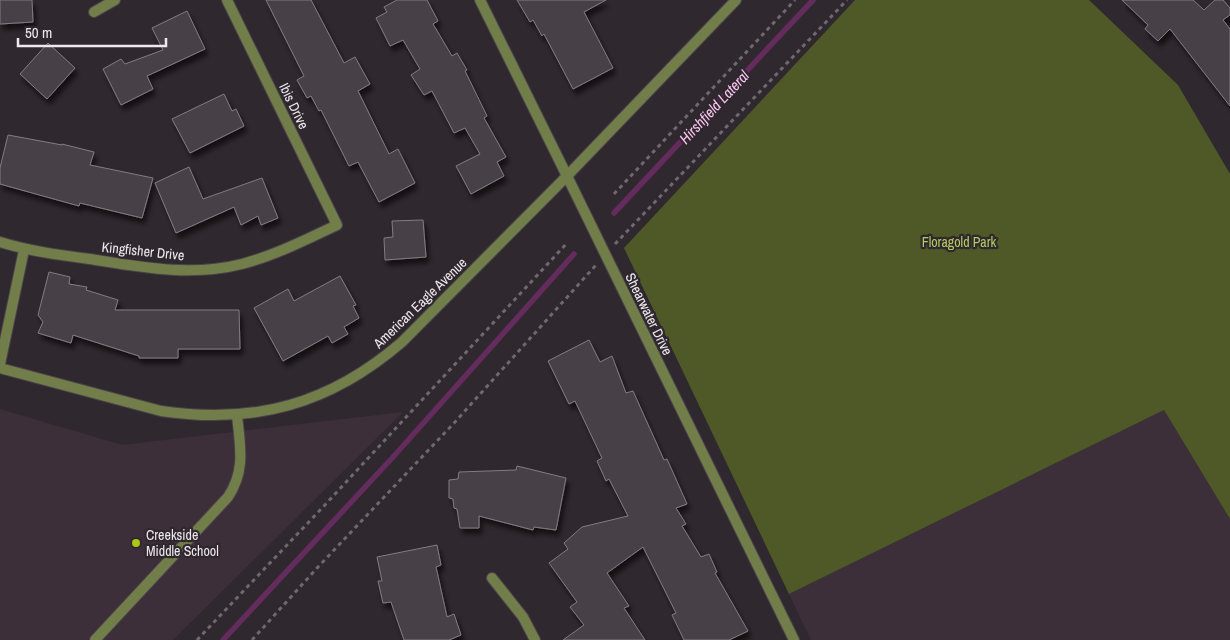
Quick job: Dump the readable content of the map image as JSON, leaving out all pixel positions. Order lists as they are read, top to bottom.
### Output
{
  "streets": {
    "street": [
      "Ibis Drive",
      "Kingfisher Drive",
      "American Eagle Avenue",
      "Shearwater Drive"
    ]
  },
  "crossings": [
    ["Ibis Drive", "Kingfisher Drive"],
    ["American Eagle Avenue", "Shearwater Drive"]
  ],
  "water": ["Hirshfield Lateral"],
  "parks": ["Floragold Park"],
  "places": ["Creekside Middle School"],
  "scale_bar": "50 m"
}
